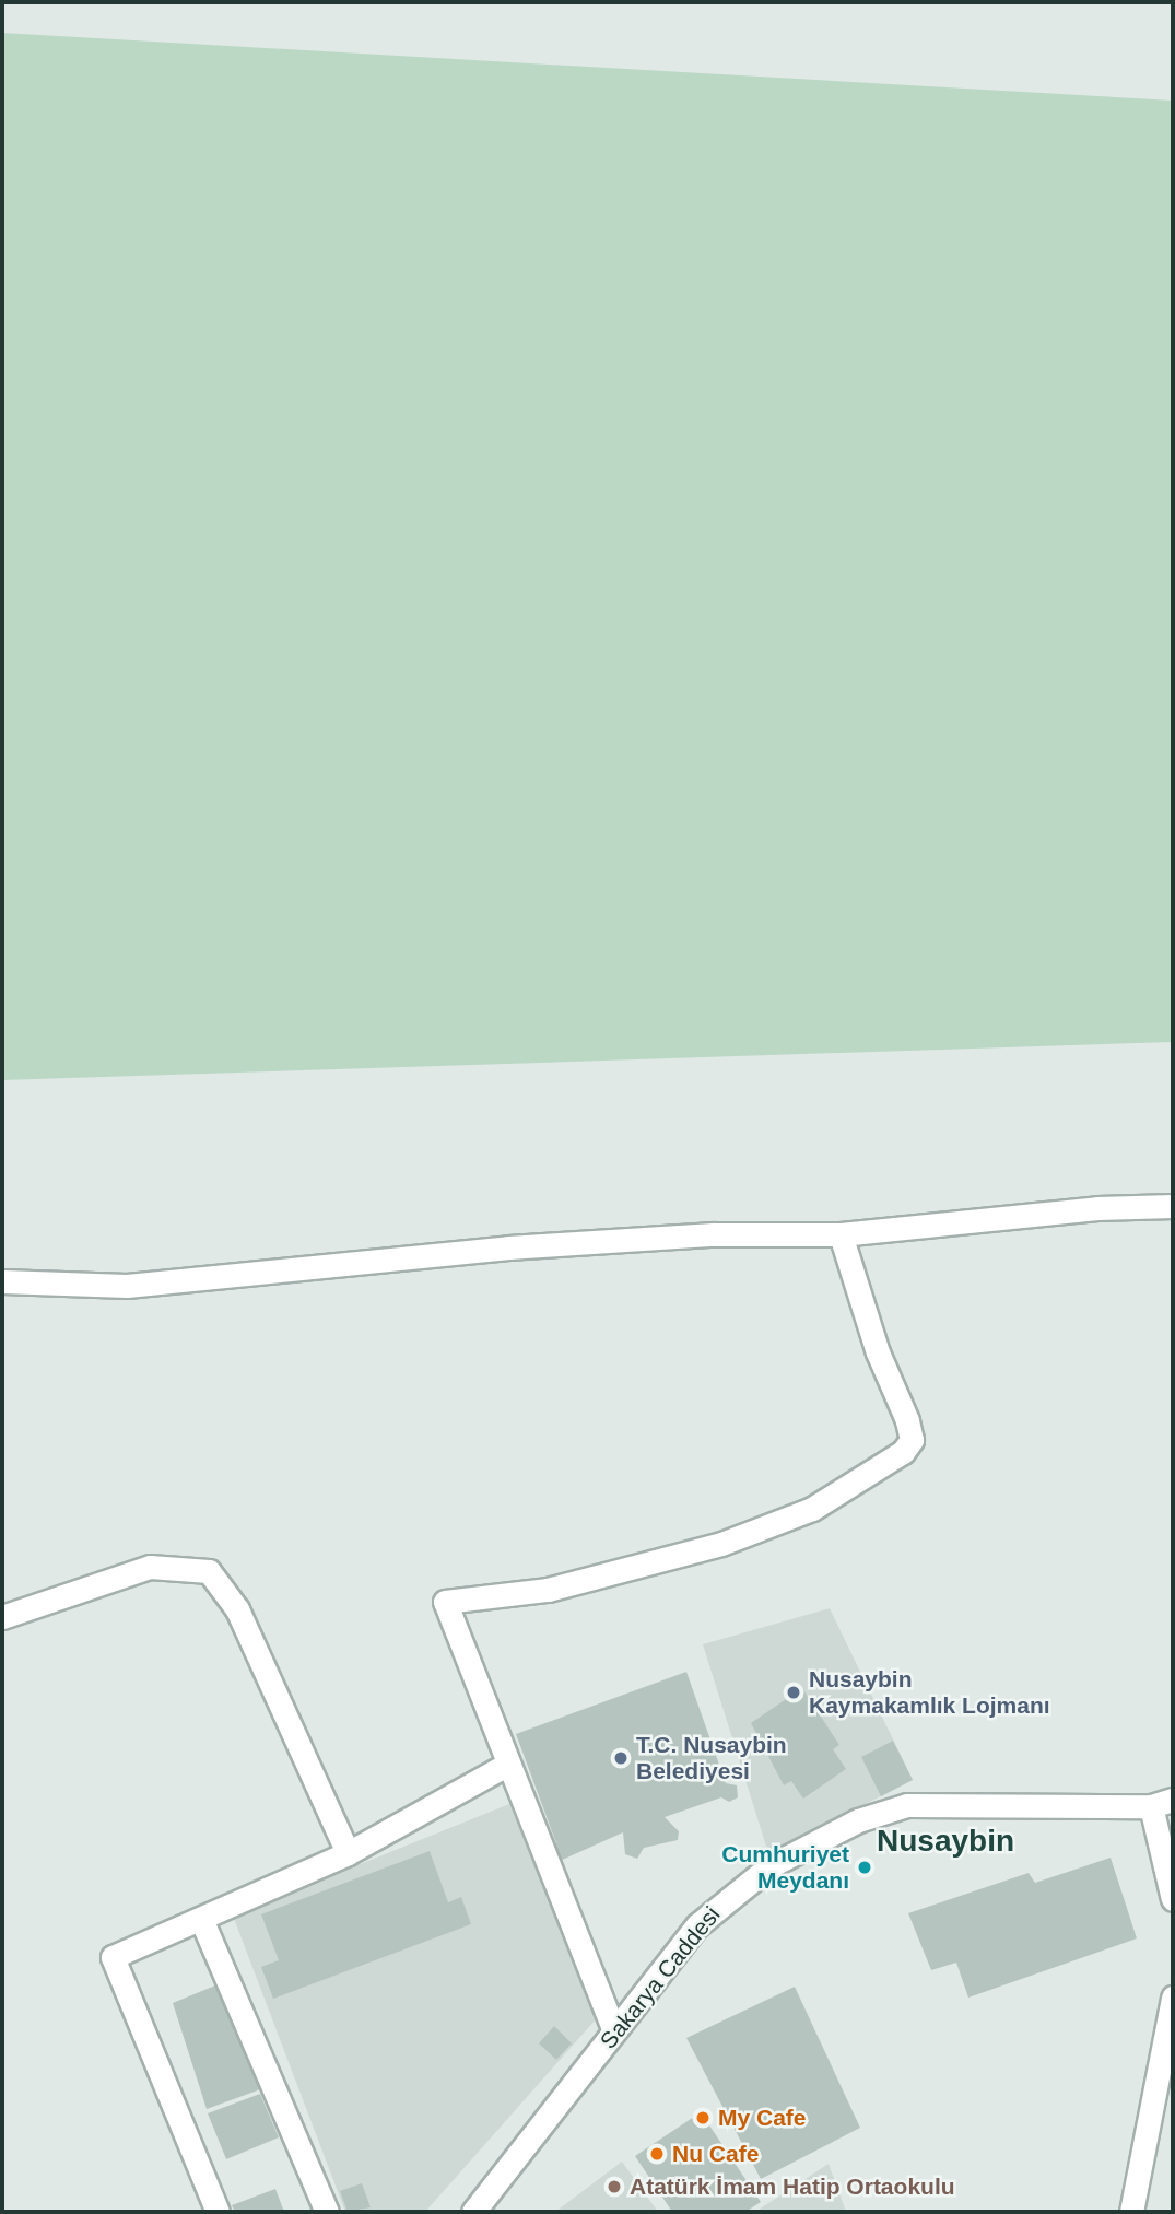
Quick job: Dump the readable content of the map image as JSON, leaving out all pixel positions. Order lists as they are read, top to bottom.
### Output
{
  "streets": {
    "street": ["Sakarya Caddesi"]
  },
  "districts": ["Nusaybin"],
  "places": [
    "Nusaybin Kaymakamlık Lojmanı",
    "T.C. Nusaybin Belediyesi",
    "Cumhuriyet Meydanı",
    "My Cafe",
    "Nu Cafe",
    "Atatürk İmam Hatip Ortaokulu"
  ]
}
